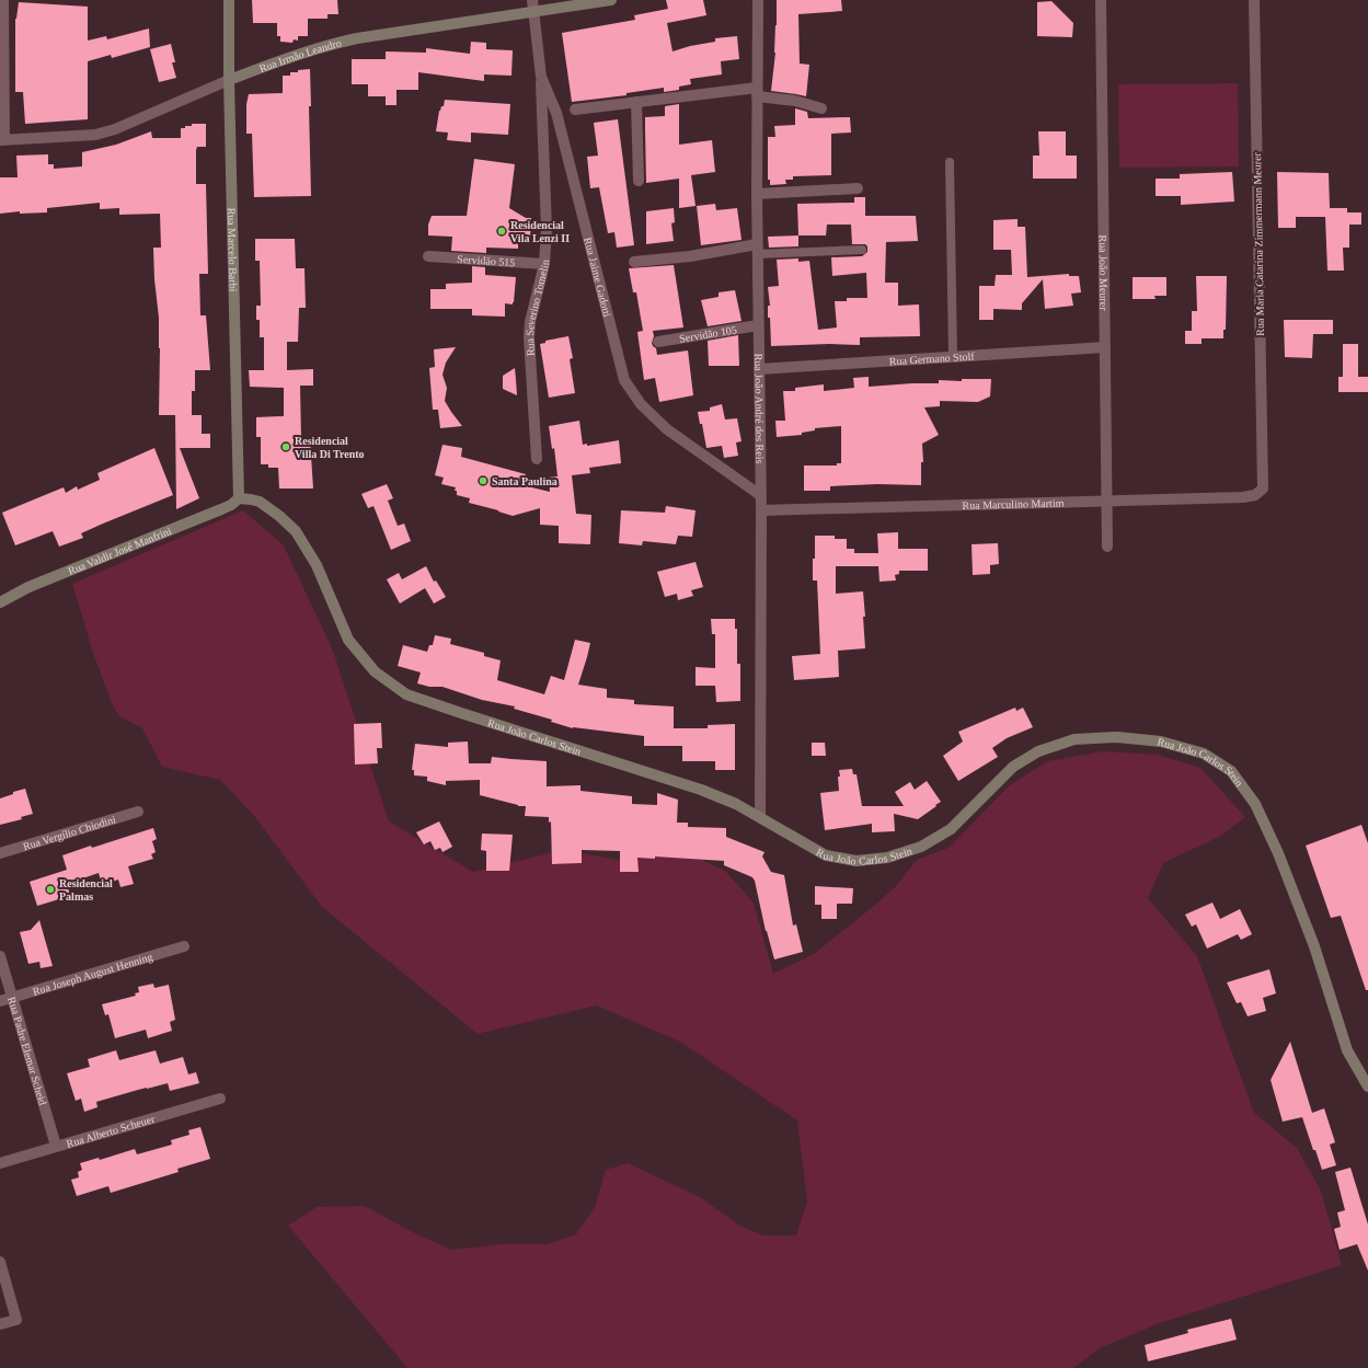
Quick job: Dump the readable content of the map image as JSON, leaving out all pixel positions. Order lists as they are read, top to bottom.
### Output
{
  "streets": {
    "street": [
      "Rua Irmão Leandro",
      "Rua Maria Catarina Zimmermann Meurer",
      "Rua Marcelo Barbi",
      "Servidão 515",
      "Rua João Meurer",
      "Rua Jaime Gadotti",
      "Rua Severino Tomelin",
      "Servidão 105",
      "Rua Germano Stolf",
      "Rua João André dos Reis",
      "Rua Marculino Martim",
      "Rua Valdir José Manfrini",
      "Rua João Carlos Stein",
      "Rua Vergílio Chiodini",
      "Rua Joseph August Henning",
      "Rua Padre Elemar Scheid",
      "Rua Alberto Scheuer"
    ]
  },
  "crossings": [
    ["Rua Irmão Leandro", "Rua Marcelo Barbi"],
    ["Rua Irmão Leandro", "Rua Jaime Gadotti"],
    ["Rua Maria Catarina Zimmermann Meurer", "Rua Marculino Martim"],
    ["Rua Marcelo Barbi", "Rua Valdir José Manfrini"],
    ["Rua Marcelo Barbi", "Rua João Carlos Stein"],
    ["Servidão 515", "Rua Severino Tomelin"],
    ["Rua João Meurer", "Rua Germano Stolf"],
    ["Rua João Meurer", "Rua Marculino Martim"],
    ["Rua Jaime Gadotti", "Rua Severino Tomelin"],
    ["Rua Jaime Gadotti", "Rua João André dos Reis"],
    ["Servidão 105", "Rua João André dos Reis"],
    ["Rua Germano Stolf", "Rua João André dos Reis"],
    ["Rua João André dos Reis", "Rua Marculino Martim"],
    ["Rua João André dos Reis", "Rua João Carlos Stein"],
    ["Rua Valdir José Manfrini", "Rua João Carlos Stein"],
    ["Rua Joseph August Henning", "Rua Padre Elemar Scheid"],
    ["Rua Padre Elemar Scheid", "Rua Alberto Scheuer"]
  ],
  "places": [
    "Residencial Vila Lenzi II",
    "Residencial Villa Di Trento",
    "Santa Paulina",
    "Residencial Palmas"
  ]
}
